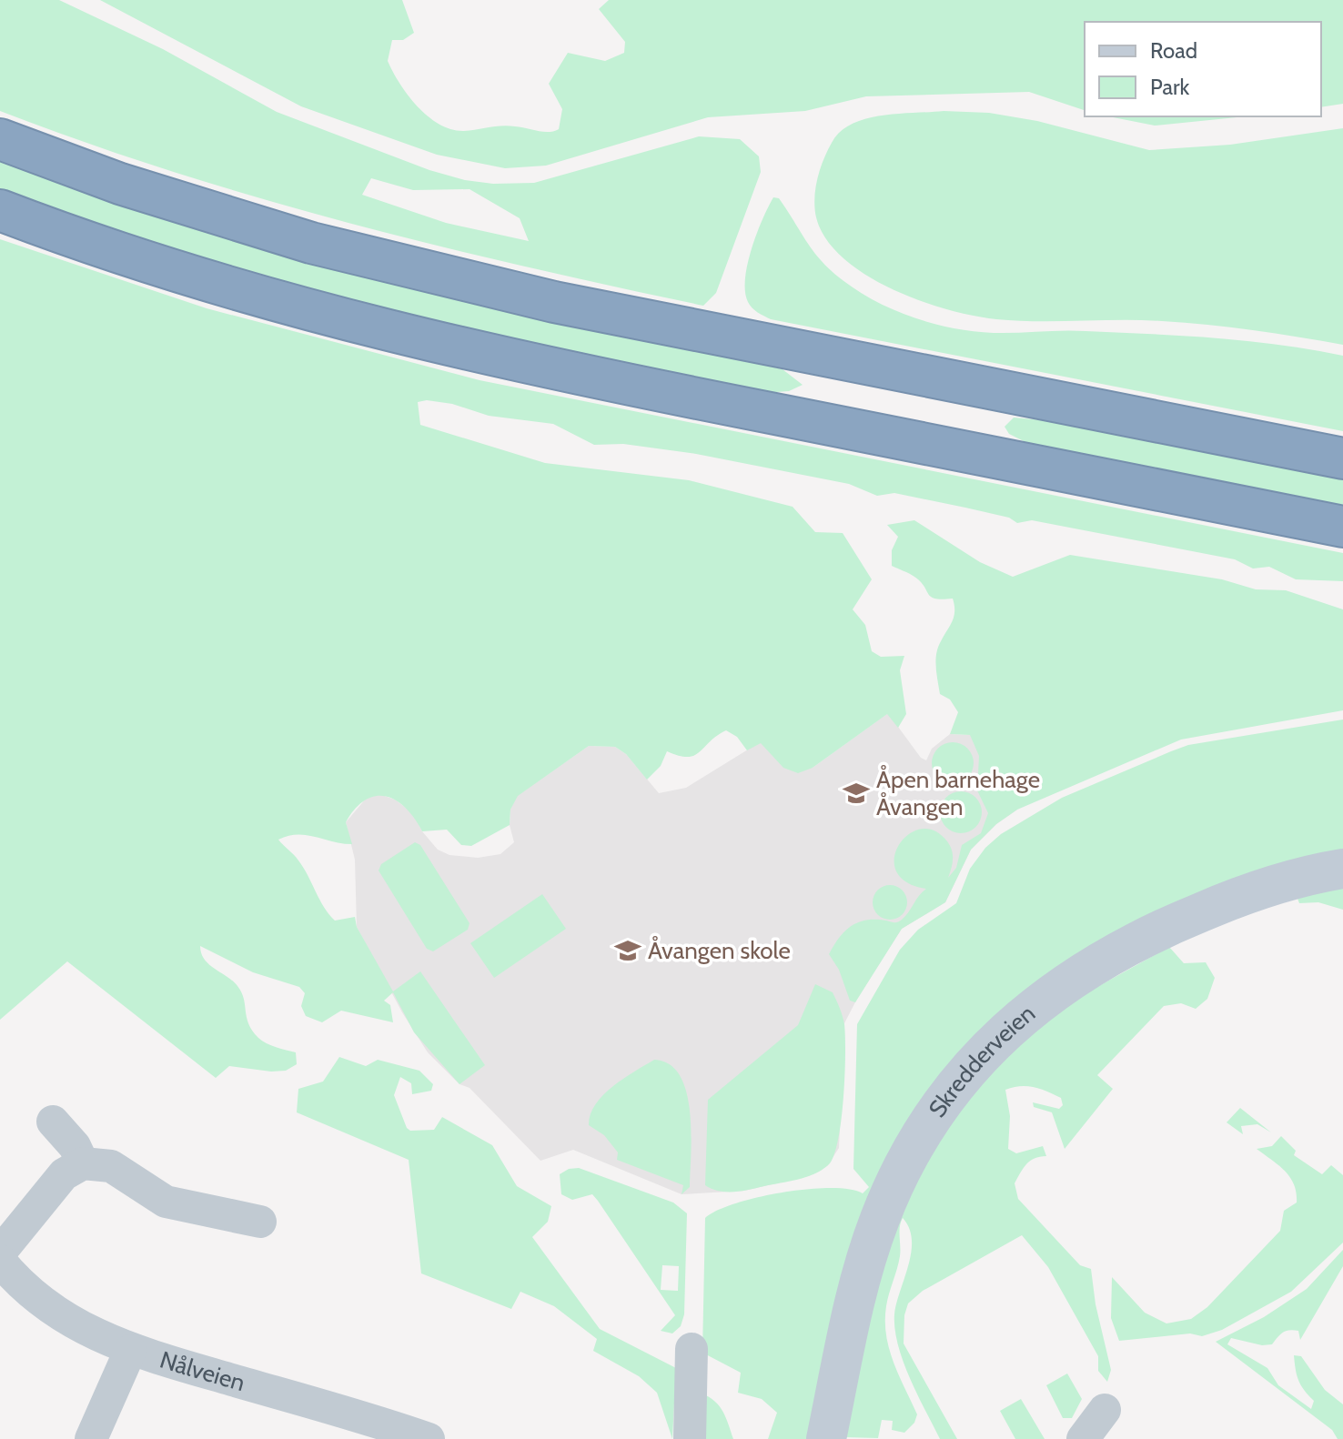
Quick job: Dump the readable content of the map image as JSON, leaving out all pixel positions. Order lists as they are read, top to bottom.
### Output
{
  "streets": {
    "street": ["Skredderveien", "Nålveien"]
  },
  "places": {
    "school or university": ["Åpen barnehage Åvangen", "Åvangen skole"]
  },
  "legend": ["Road", "Park"]
}
